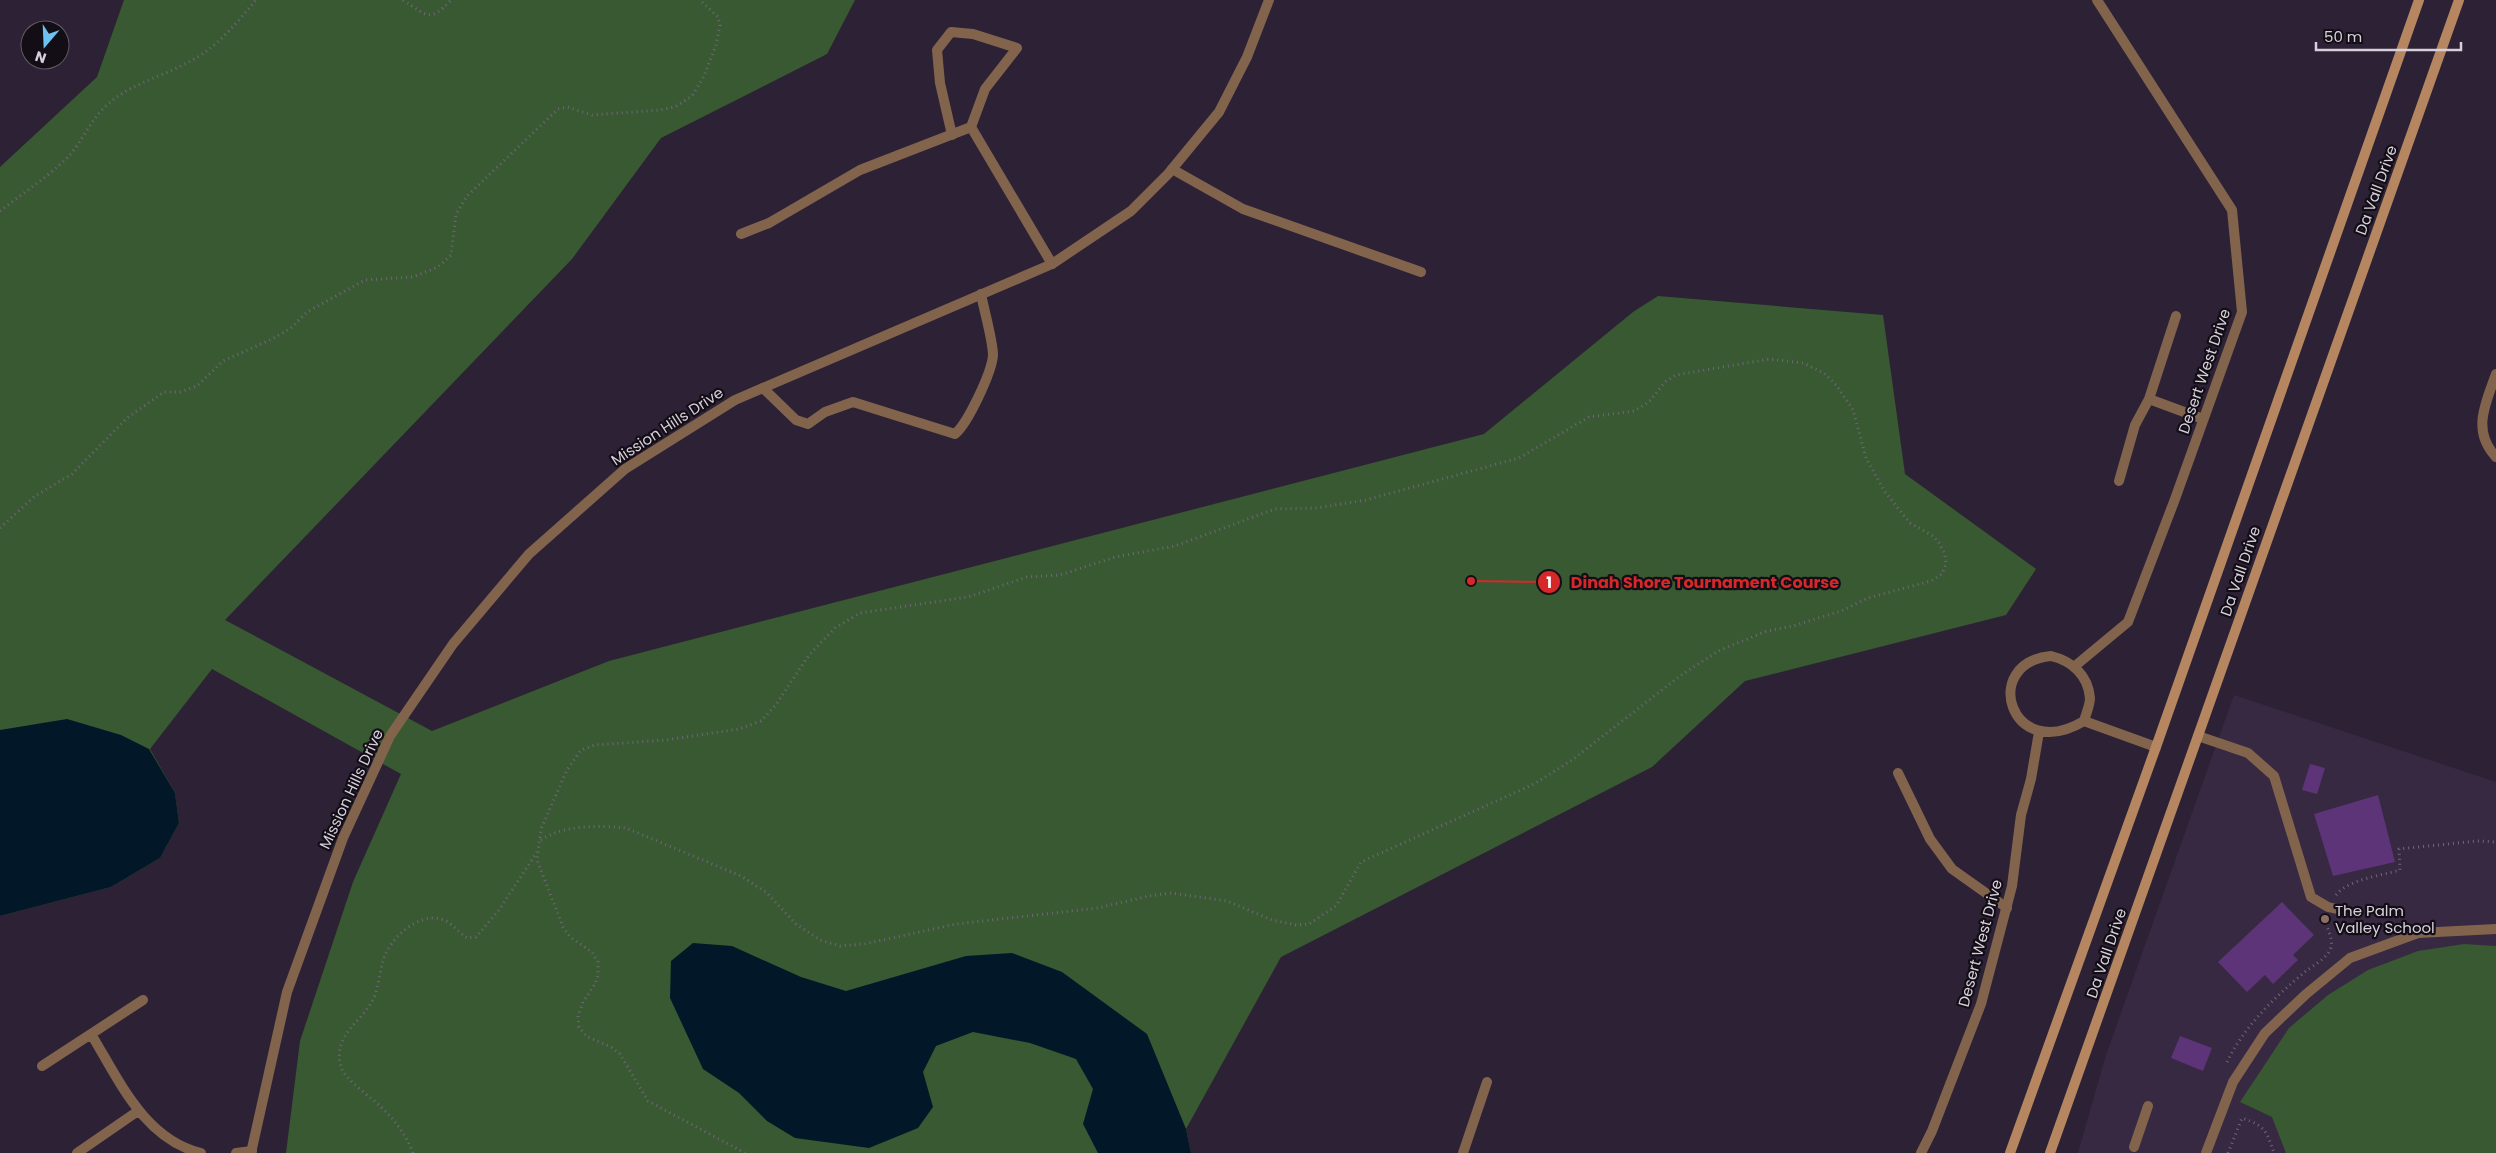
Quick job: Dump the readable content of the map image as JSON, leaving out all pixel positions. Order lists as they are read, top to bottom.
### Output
{
  "streets": {
    "main road": ["Da Vall Drive"],
    "street": ["Desert West Drive", "Mission Hills Drive"]
  },
  "places": ["Dinah Shore Tournament Course", "The Palm Valley School"],
  "scale_bar": "50 m",
  "north": "bottom"
}
